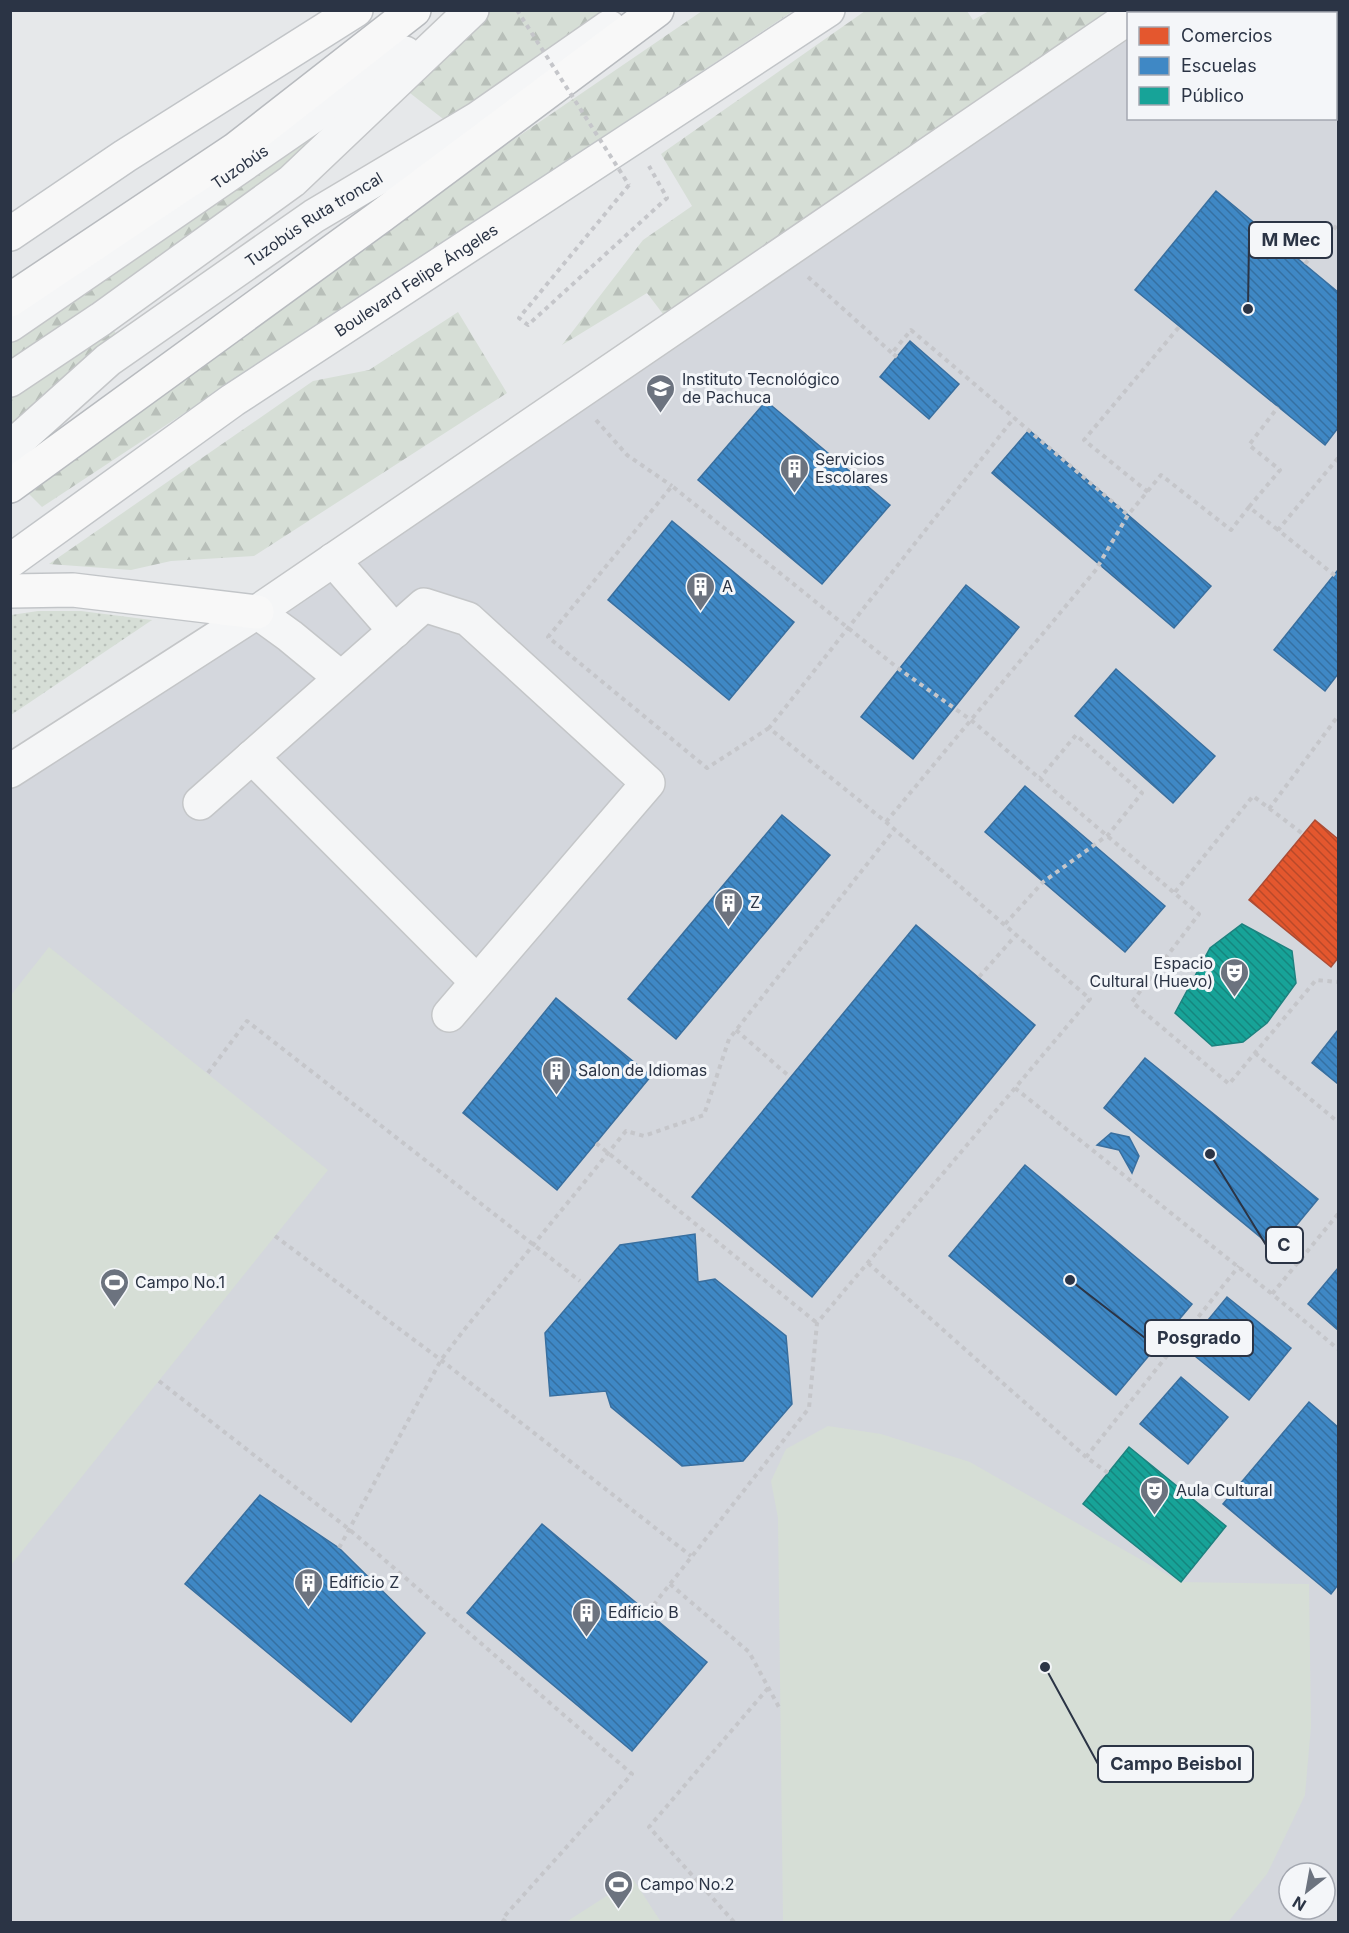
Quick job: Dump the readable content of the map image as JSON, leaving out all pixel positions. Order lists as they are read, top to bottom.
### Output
{
  "streets": {
    "main road": ["Boulevard Felipe Ángeles"],
    "street": ["Tuzobús", "Tuzobús Ruta troncal"]
  },
  "places": {
    "other": [
      "M Mec",
      "C",
      "Posgrado",
      "Campo Beisbol"
    ],
    "school or university": ["Instituto Tecnológico de Pachuca"],
    "building": [
      "Servicios Escolares",
      "A",
      "Z",
      "Salon de Idiomas",
      "Edificio Z",
      "Edificio B"
    ],
    "theatre": ["Espacio Cultural (Huevo)", "Aula Cultural"],
    "sports": ["Campo No.1", "Campo No.2"]
  },
  "legend": ["Comercios", "Escuelas", "Público"],
  "north": "bottom left"
}
